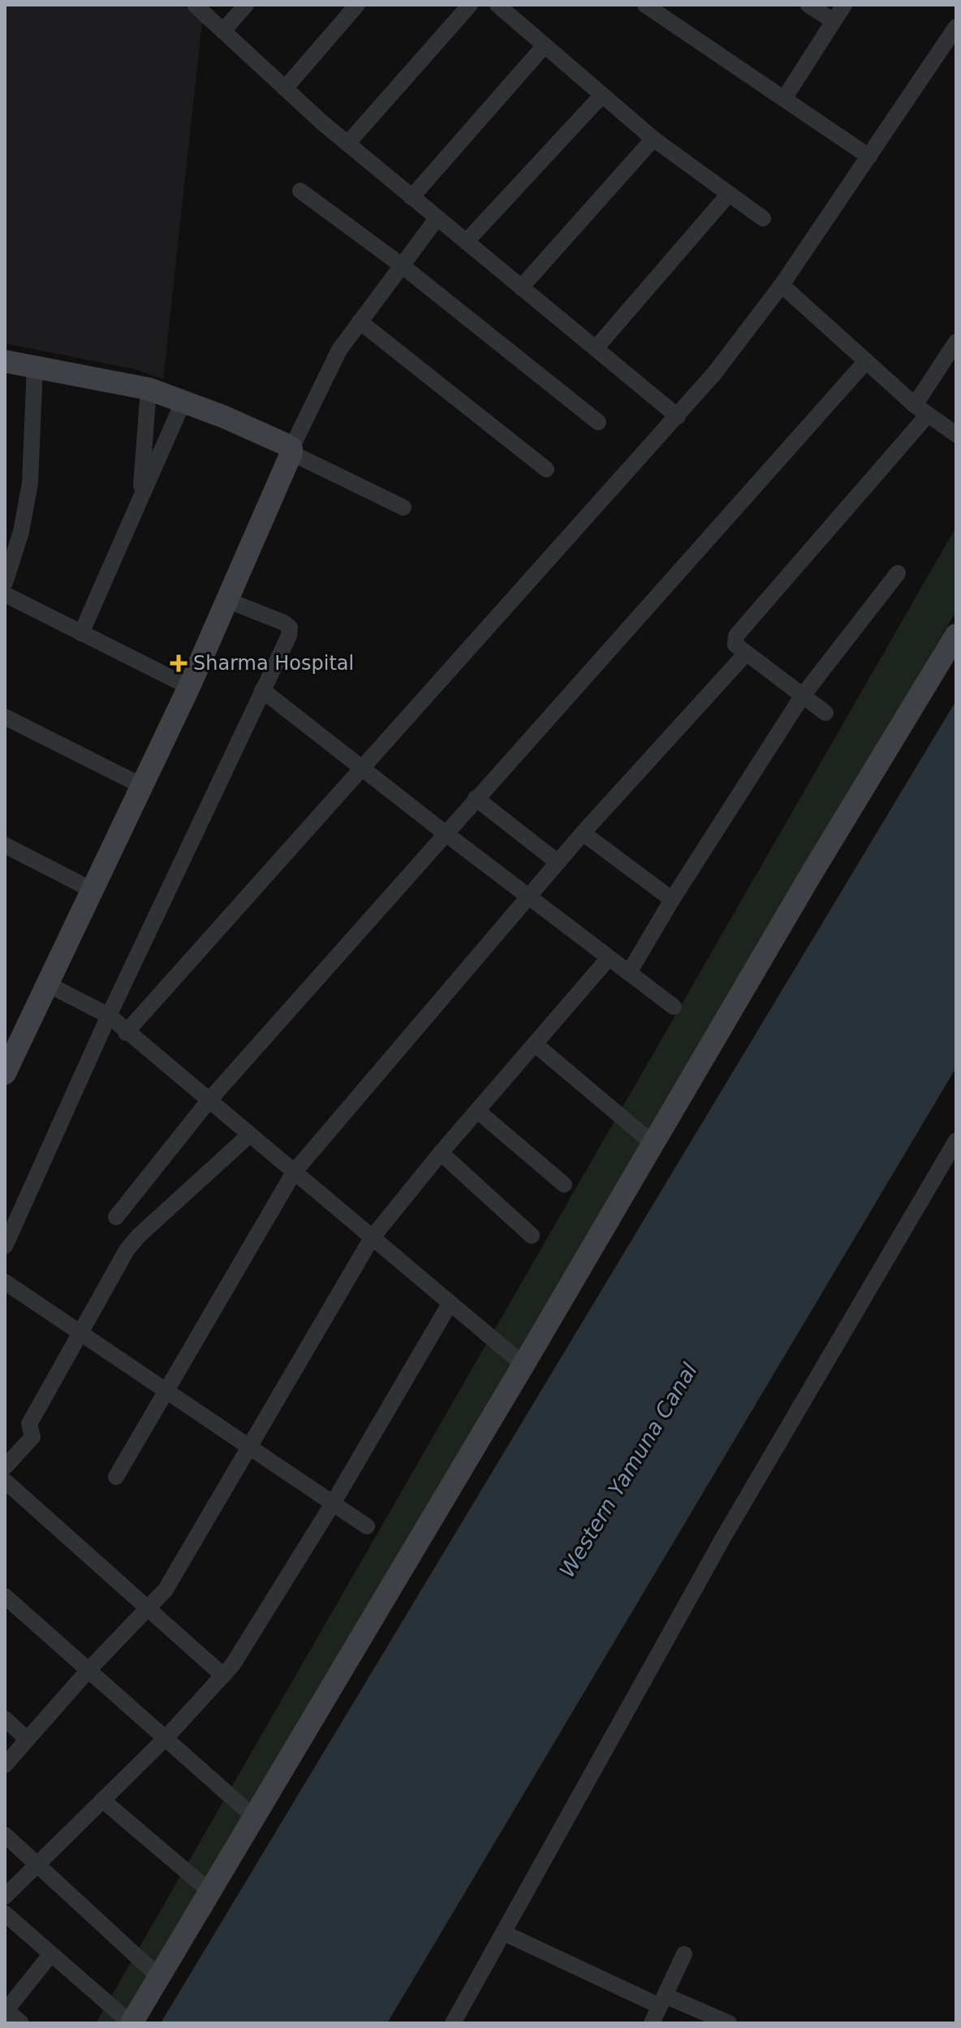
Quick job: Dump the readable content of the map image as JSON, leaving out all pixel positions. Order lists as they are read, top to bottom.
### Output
{
  "water": ["Western Yamuna Canal"],
  "places": {
    "health": ["Sharma Hospital"]
  }
}
